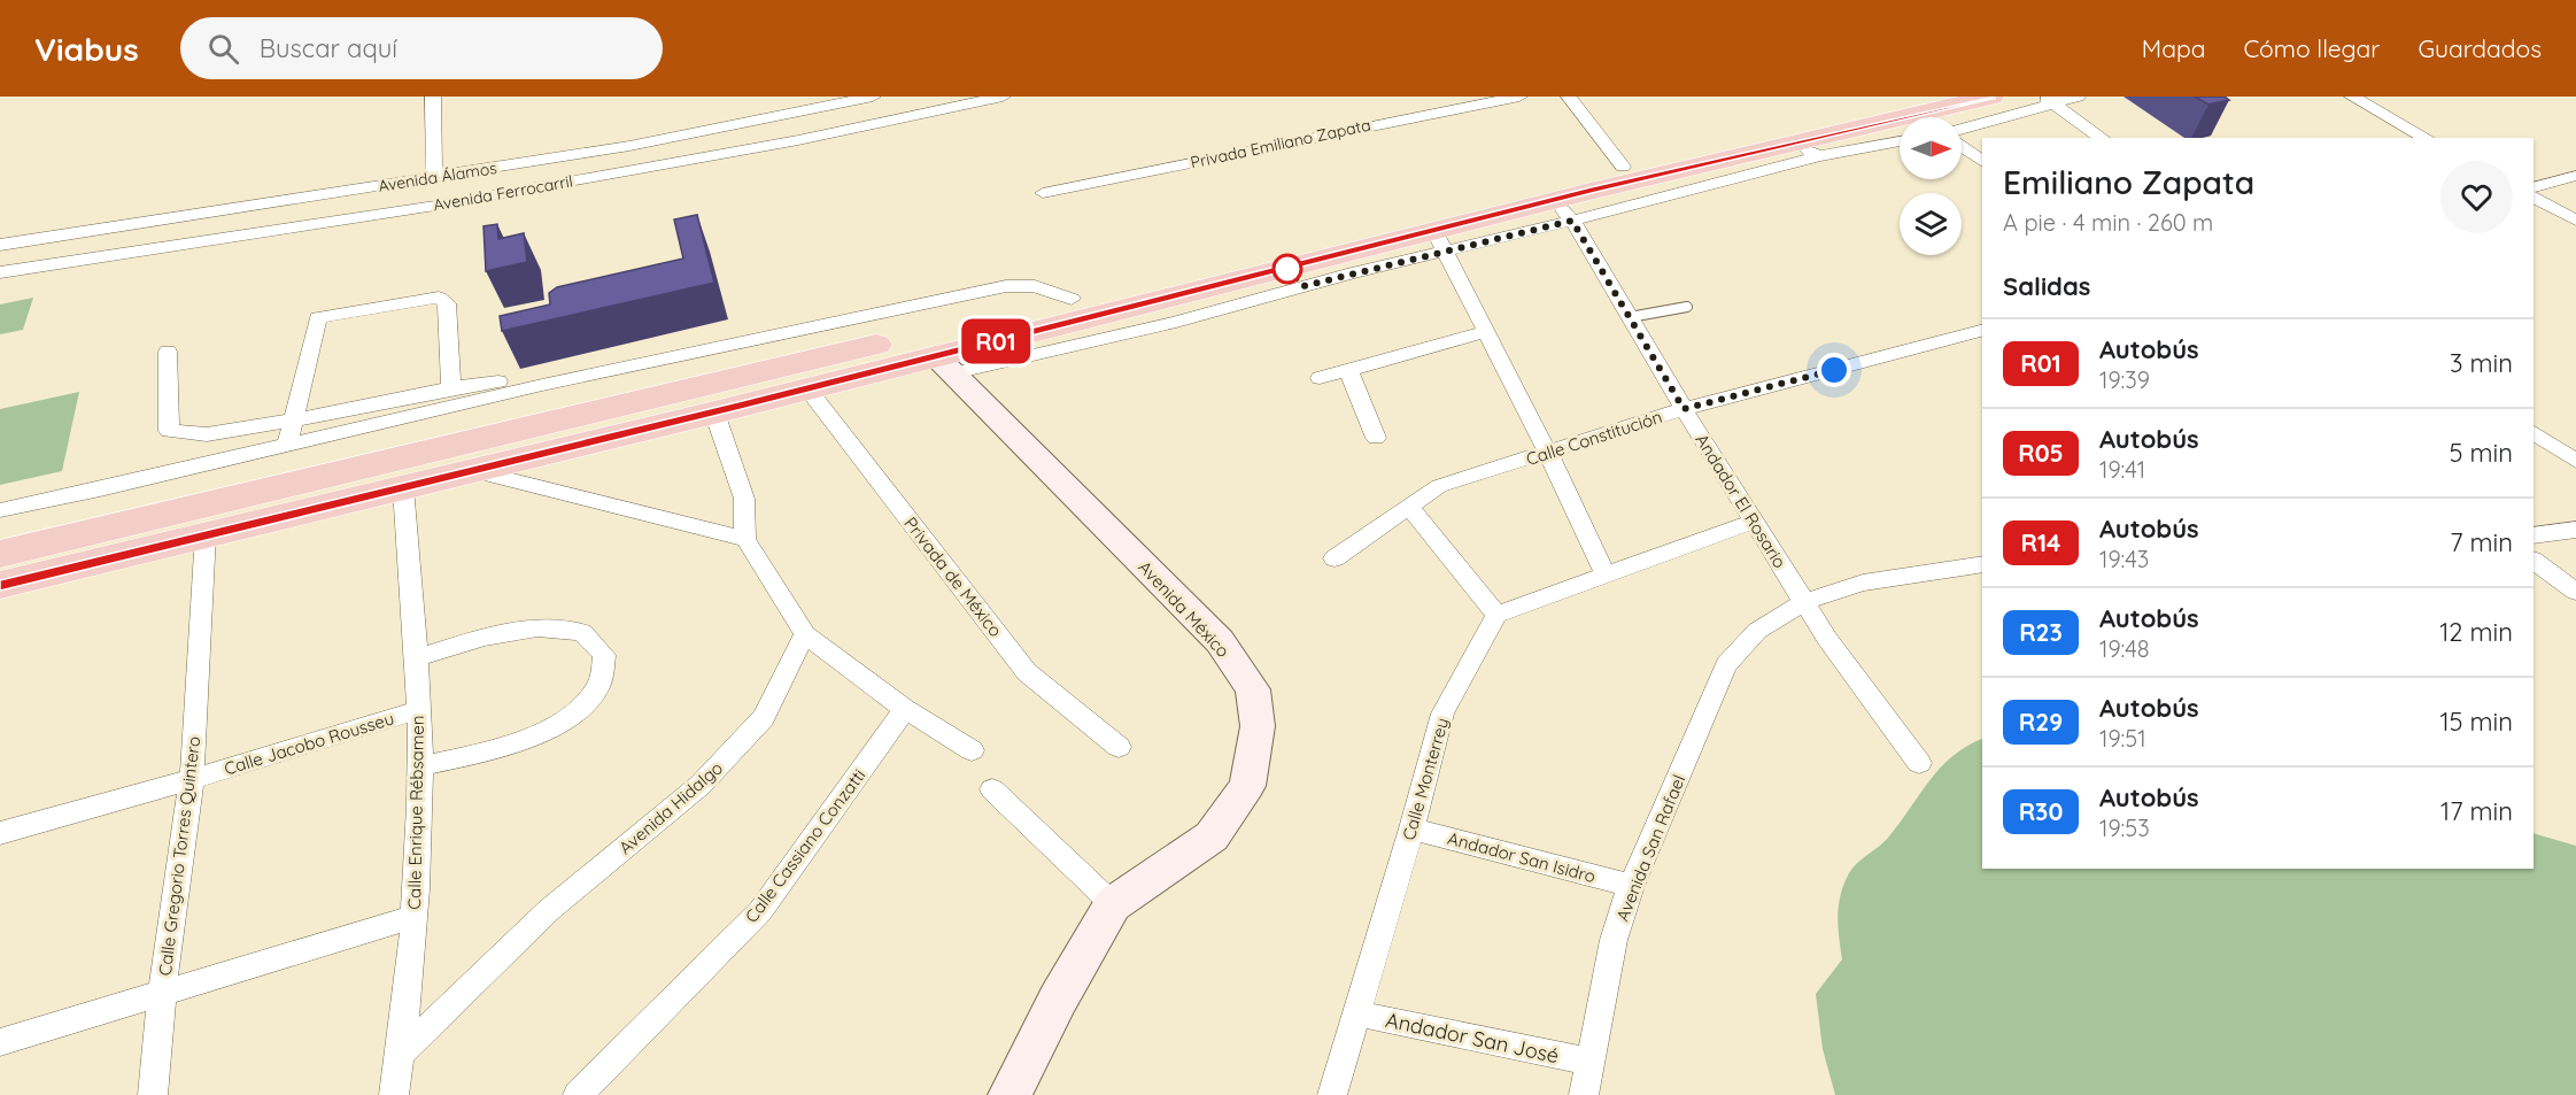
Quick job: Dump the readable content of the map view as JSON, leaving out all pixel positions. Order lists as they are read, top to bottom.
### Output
{
  "streets": {
    "street": [
      "Privada Emiliano Zapata",
      "Avenida Álamos",
      "Avenida Ferrocarril",
      "Calle Constitución",
      "Andador El Rosario",
      "Privada de México",
      "Avenida México",
      "Calle Jacobo Rousseu",
      "Calle Monterrey",
      "Avenida Hidalgo",
      "Calle Enrique Rébsamen",
      "Calle Cassiano Conzatti",
      "Avenida San Rafael",
      "Calle Gregorio Torres Quintero",
      "Andador San Isidro",
      "Andador San José"
    ]
  },
  "crossings": [
    ["Calle Constitución", "Andador El Rosario"],
    ["Andador El Rosario", "Avenida San Rafael"],
    ["Calle Jacobo Rousseu", "Calle Enrique Rébsamen"],
    ["Calle Jacobo Rousseu", "Calle Gregorio Torres Quintero"],
    ["Calle Monterrey", "Andador San Isidro"],
    ["Calle Monterrey", "Andador San José"],
    ["Avenida Hidalgo", "Calle Enrique Rébsamen"],
    ["Avenida San Rafael", "Andador San Isidro"],
    ["Avenida San Rafael", "Andador San José"]
  ],
  "lines": ["bus line R01"],
  "north": "right",
  "page": {
    "header": "Viabus",
    "search": "Buscar aquí",
    "nav": ["Mapa", "Cómo llegar", "Guardados"],
    "on_map": "R01",
    "heading": [
      ["Emiliano Zapata", "A pie · 4 min · 260 m"],
      "Salidas"
    ],
    "list": [
      {
        "mark": "R01",
        "name": "Autobús",
        "note": "19:39",
        "value": "3 min"
      },
      {
        "mark": "R05",
        "name": "Autobús",
        "note": "19:41",
        "value": "5 min"
      },
      {
        "mark": "R14",
        "name": "Autobús",
        "note": "19:43",
        "value": "7 min"
      },
      {
        "mark": "R23",
        "name": "Autobús",
        "note": "19:48",
        "value": "12 min"
      },
      {
        "mark": "R29",
        "name": "Autobús",
        "note": "19:51",
        "value": "15 min"
      },
      {
        "mark": "R30",
        "name": "Autobús",
        "note": "19:53",
        "value": "17 min"
      }
    ]
  }
}
